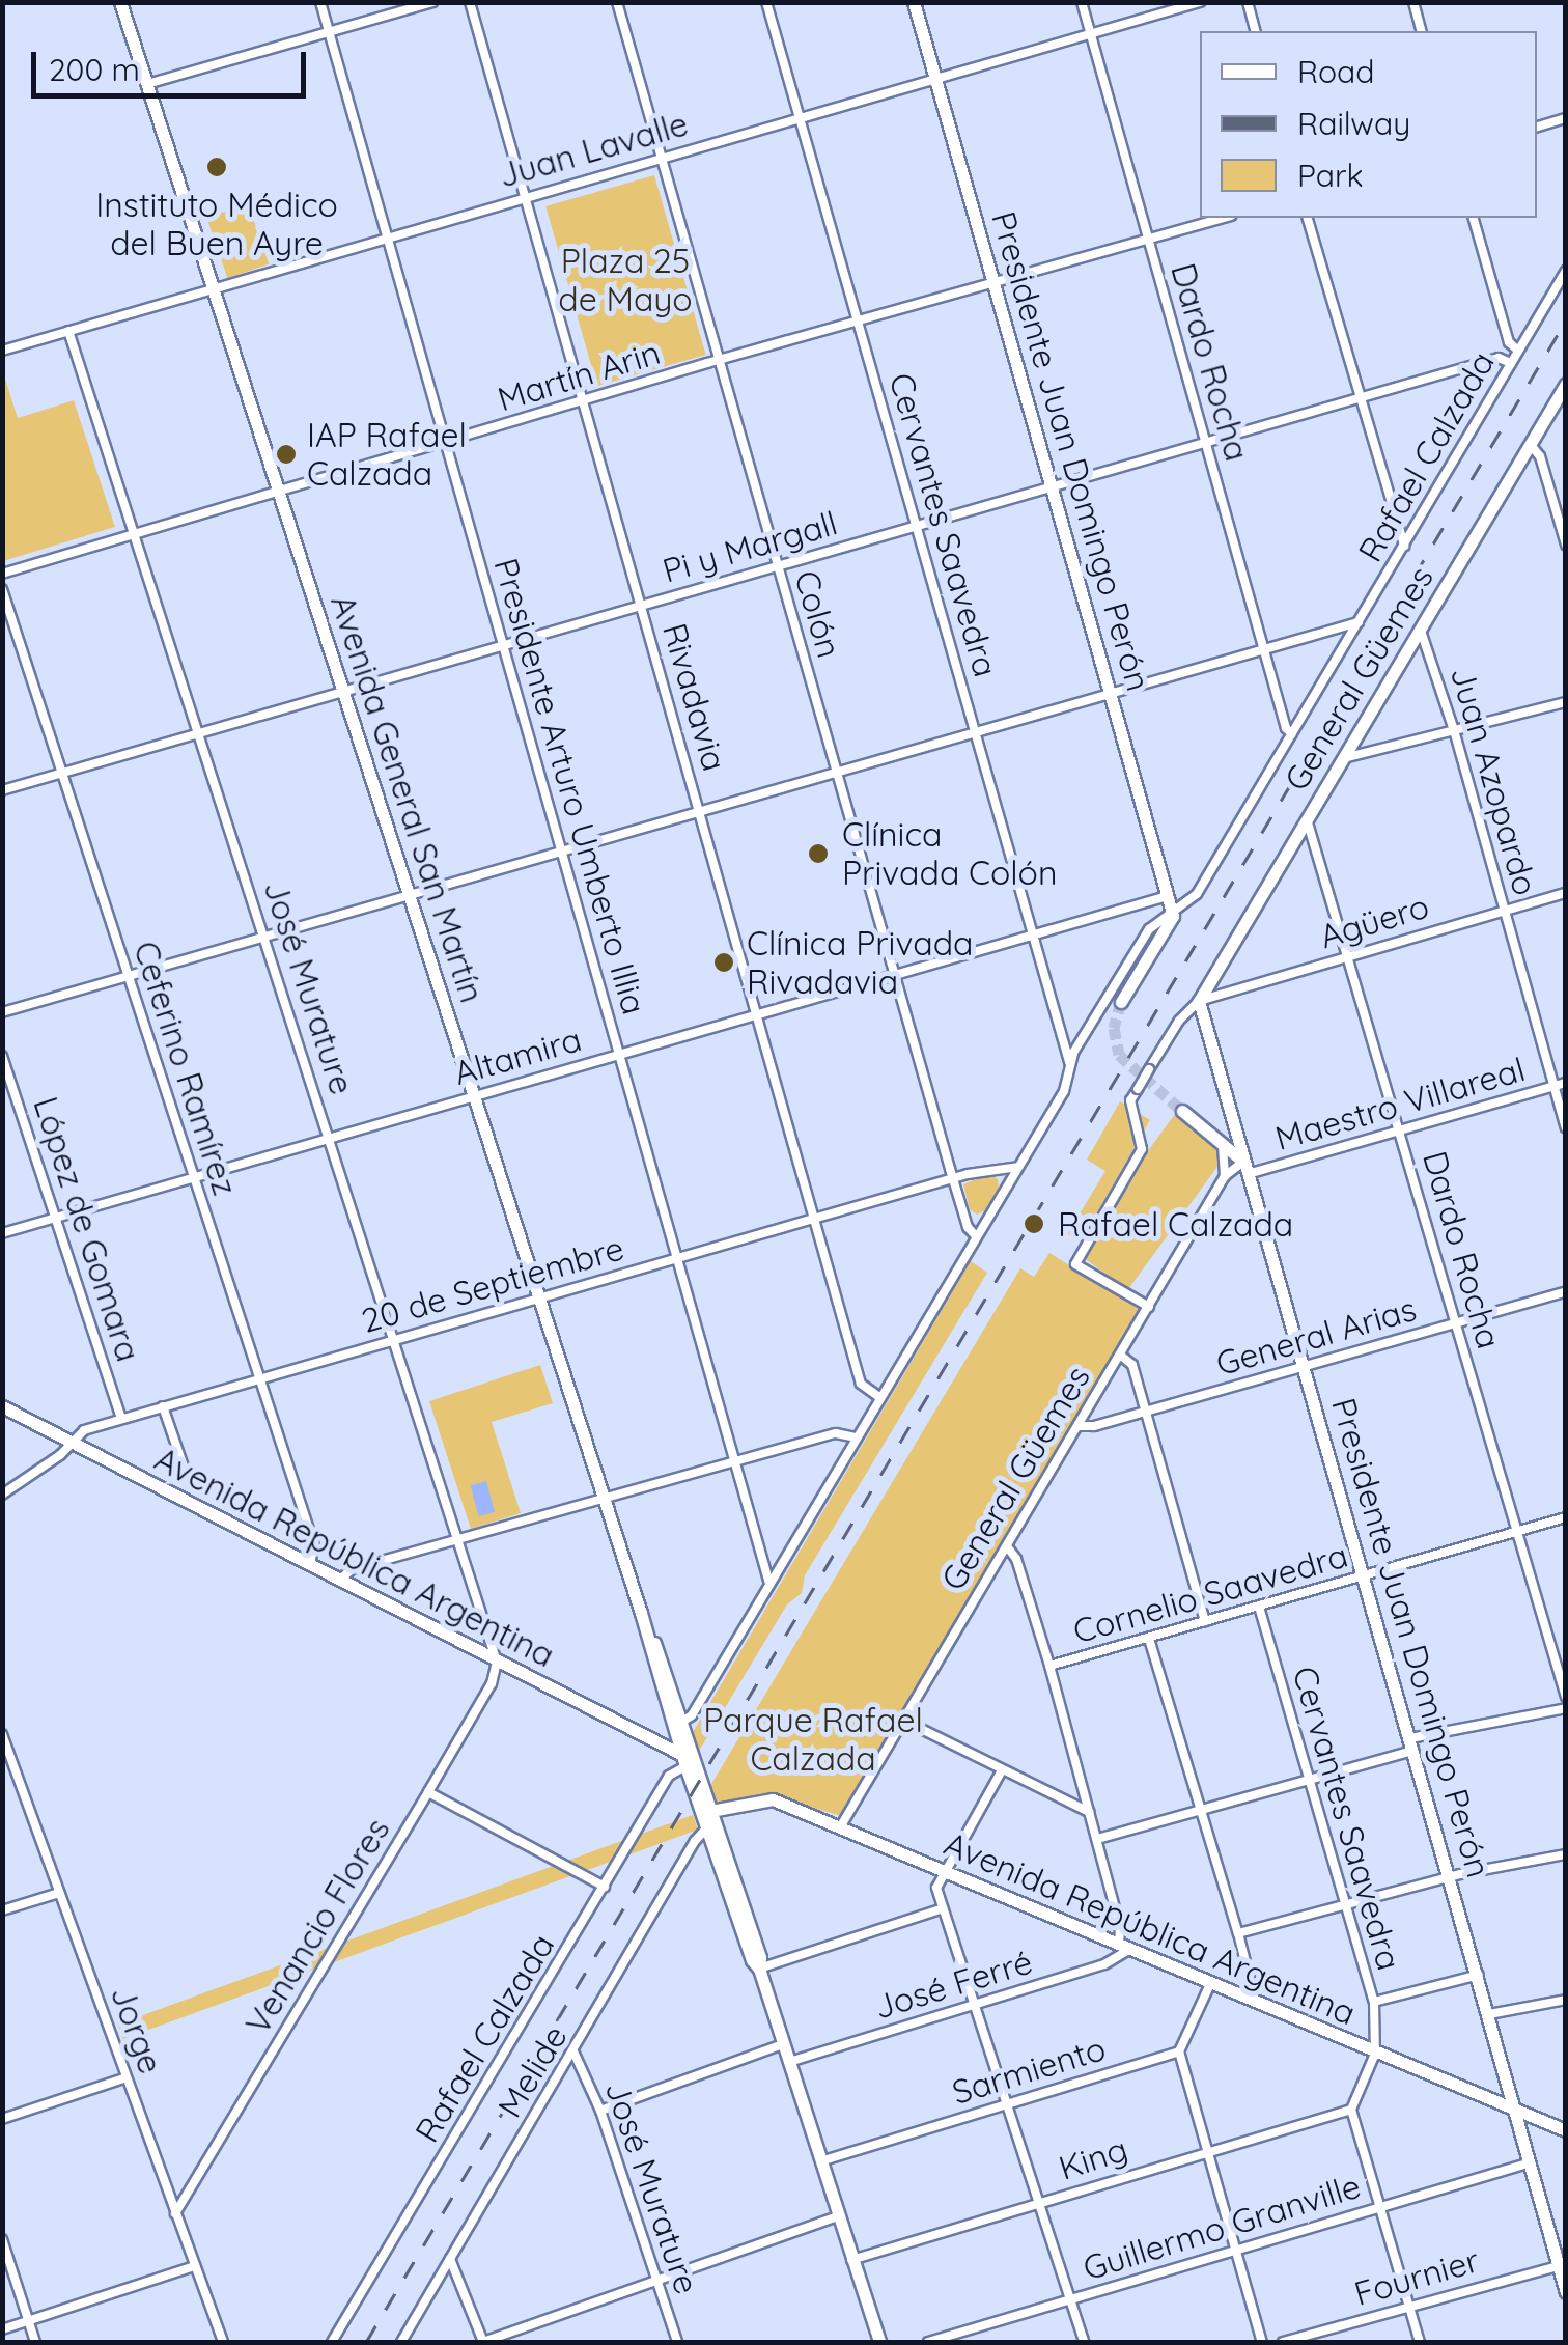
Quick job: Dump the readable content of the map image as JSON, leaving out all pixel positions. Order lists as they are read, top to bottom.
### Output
{
  "streets": {
    "main road": [
      "Presidente Juan Domingo Perón",
      "General Güemes",
      "Avenida General San Martín",
      "Avenida República Argentina"
    ],
    "street": [
      "Juan Lavalle",
      "Dardo Rocha",
      "Martín Arin",
      "Rafael Calzada",
      "Cervantes Saavedra",
      "Pi y Margall",
      "Colón",
      "Rivadavia",
      "Juan Azopardo",
      "Presidente Arturo Umberto Illia",
      "Agüero",
      "José Murature",
      "Altamira",
      "Ceferino Ramírez",
      "Maestro Villareal",
      "López de Gomara",
      "20 de Septiembre",
      "General Arias",
      "Cornelio Saavedra",
      "Venancio Flores",
      "José Ferré",
      "Jorge",
      "Sarmiento",
      "Melide",
      "King",
      "Guillermo Granville",
      "Fournier"
    ]
  },
  "crossings": [
    ["Juan Lavalle", "Dardo Rocha"],
    ["Juan Lavalle", "Presidente Juan Domingo Perón"],
    ["Juan Lavalle", "Cervantes Saavedra"],
    ["Juan Lavalle", "Colón"],
    ["Juan Lavalle", "Rivadavia"],
    ["Juan Lavalle", "Presidente Arturo Umberto Illia"],
    ["Juan Lavalle", "Avenida General San Martín"],
    ["Juan Lavalle", "José Murature"],
    ["Dardo Rocha", "Martín Arin"],
    ["Dardo Rocha", "Rafael Calzada"],
    ["Dardo Rocha", "Pi y Margall"],
    ["Dardo Rocha", "General Güemes"],
    ["Dardo Rocha", "Agüero"],
    ["Dardo Rocha", "Maestro Villareal"],
    ["Dardo Rocha", "General Arias"],
    ["Dardo Rocha", "Cornelio Saavedra"],
    ["Martín Arin", "Presidente Juan Domingo Perón"],
    ["Martín Arin", "Cervantes Saavedra"],
    ["Martín Arin", "Colón"],
    ["Martín Arin", "Rivadavia"],
    ["Martín Arin", "Presidente Arturo Umberto Illia"],
    ["Martín Arin", "Avenida General San Martín"],
    ["Martín Arin", "José Murature"],
    ["Presidente Juan Domingo Perón", "Rafael Calzada"],
    ["Presidente Juan Domingo Perón", "Pi y Margall"],
    ["Presidente Juan Domingo Perón", "General Güemes"],
    ["Presidente Juan Domingo Perón", "Agüero"],
    ["Presidente Juan Domingo Perón", "Altamira"],
    ["Presidente Juan Domingo Perón", "Maestro Villareal"],
    ["Presidente Juan Domingo Perón", "General Arias"],
    ["Presidente Juan Domingo Perón", "Avenida República Argentina"],
    ["Presidente Juan Domingo Perón", "Cornelio Saavedra"],
    ["Presidente Juan Domingo Perón", "Guillermo Granville"],
    ["Presidente Juan Domingo Perón", "Fournier"],
    ["Rafael Calzada", "Cervantes Saavedra"],
    ["Rafael Calzada", "Pi y Margall"],
    ["Rafael Calzada", "Colón"],
    ["Rafael Calzada", "Rivadavia"],
    ["Rafael Calzada", "Presidente Arturo Umberto Illia"],
    ["Rafael Calzada", "Avenida General San Martín"],
    ["Rafael Calzada", "20 de Septiembre"],
    ["Rafael Calzada", "Avenida República Argentina"],
    ["Cervantes Saavedra", "Pi y Margall"],
    ["Cervantes Saavedra", "Altamira"],
    ["Cervantes Saavedra", "Avenida República Argentina"],
    ["Cervantes Saavedra", "Cornelio Saavedra"],
    ["Cervantes Saavedra", "King"],
    ["Pi y Margall", "Colón"],
    ["Pi y Margall", "Rivadavia"],
    ["Pi y Margall", "Presidente Arturo Umberto Illia"],
    ["Pi y Margall", "Avenida General San Martín"],
    ["Pi y Margall", "José Murature"],
    ["Pi y Margall", "Ceferino Ramírez"],
    ["Colón", "Altamira"],
    ["Colón", "20 de Septiembre"],
    ["General Güemes", "Juan Azopardo"],
    ["General Güemes", "Agüero"],
    ["General Güemes", "Maestro Villareal"],
    ["General Güemes", "General Arias"],
    ["General Güemes", "Avenida República Argentina"],
    ["Rivadavia", "Altamira"],
    ["Rivadavia", "20 de Septiembre"],
    ["Juan Azopardo", "Agüero"],
    ["Juan Azopardo", "Maestro Villareal"],
    ["Presidente Arturo Umberto Illia", "Altamira"],
    ["Presidente Arturo Umberto Illia", "20 de Septiembre"],
    ["Avenida General San Martín", "Altamira"],
    ["Avenida General San Martín", "20 de Septiembre"],
    ["Avenida General San Martín", "Avenida República Argentina"],
    ["Avenida General San Martín", "José Ferré"],
    ["Avenida General San Martín", "Sarmiento"],
    ["Avenida General San Martín", "Melide"],
    ["Avenida General San Martín", "King"],
    ["José Murature", "Altamira"],
    ["José Murature", "20 de Septiembre"],
    ["José Murature", "Avenida República Argentina"],
    ["José Murature", "Venancio Flores"],
    ["José Murature", "Melide"],
    ["Altamira", "Ceferino Ramírez"],
    ["Altamira", "López de Gomara"],
    ["Ceferino Ramírez", "20 de Septiembre"],
    ["Ceferino Ramírez", "Avenida República Argentina"],
    ["López de Gomara", "20 de Septiembre"],
    ["20 de Septiembre", "Avenida República Argentina"],
    ["Avenida República Argentina", "Venancio Flores"],
    ["Avenida República Argentina", "José Ferré"],
    ["Venancio Flores", "Jorge"]
  ],
  "parks": ["Plaza 25 de Mayo", "Parque Rafael Calzada"],
  "places": [
    "Instituto Médico del Buen Ayre",
    "IAP Rafael Calzada",
    "Clínica Privada Colón",
    "Clínica Privada Rivadavia",
    "Rafael Calzada"
  ],
  "legend": ["Road", "Railway", "Park"],
  "scale_bar": "200 m"
}
